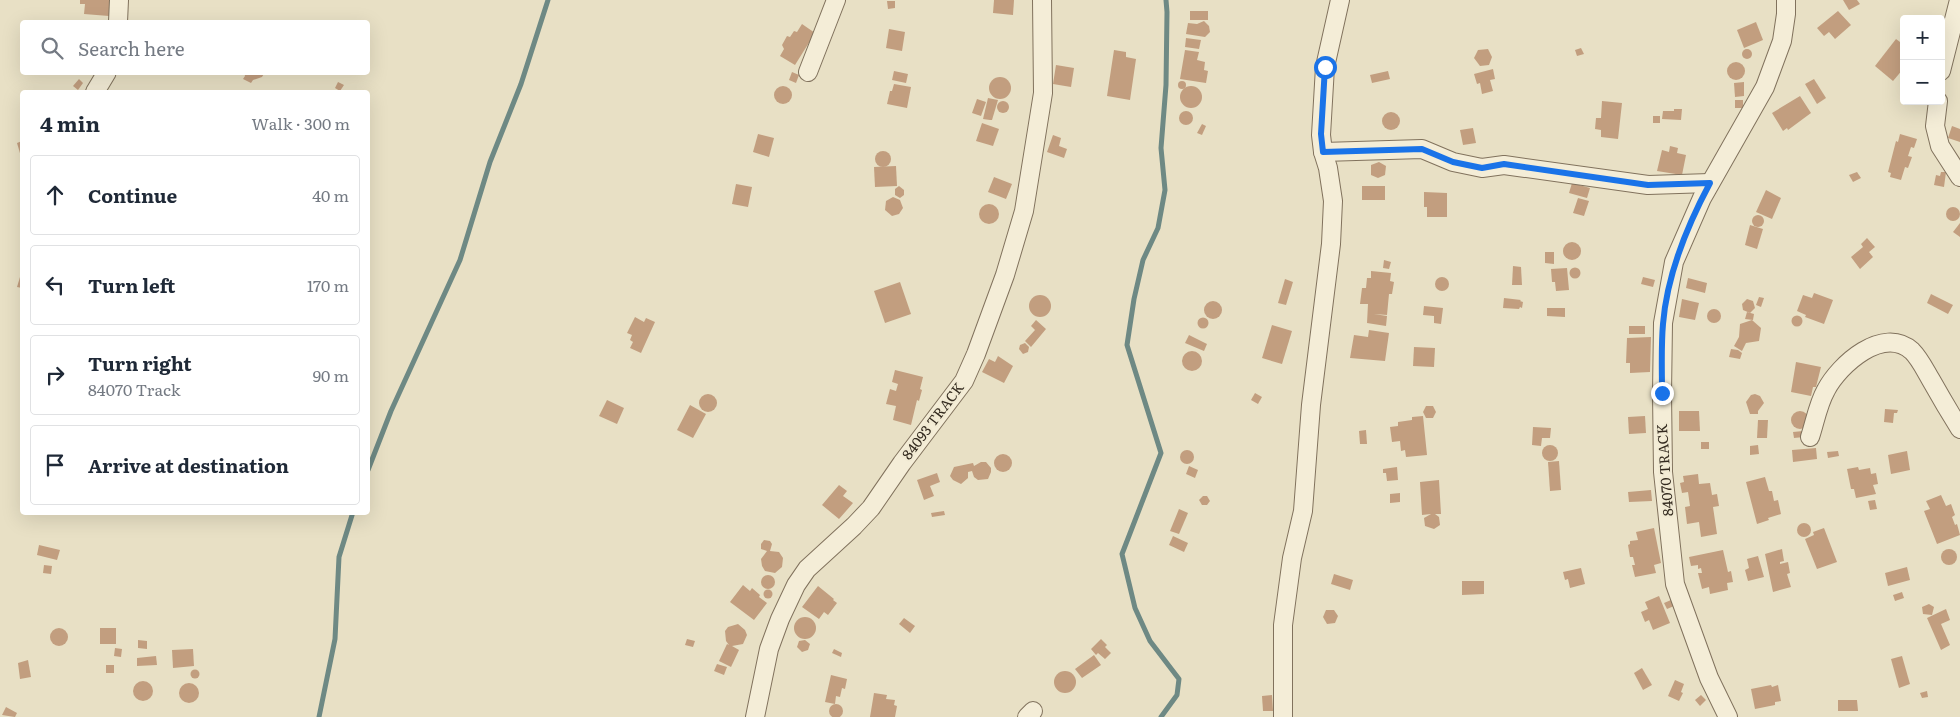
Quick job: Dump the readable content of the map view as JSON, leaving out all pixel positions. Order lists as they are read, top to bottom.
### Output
{
  "streets": {
    "street": ["84093 TRACK", "84070 TRACK"]
  },
  "page": {
    "map_buttons": ["+", "−"],
    "search": "Search here",
    "heading": ["4 min", "Walk · 300 m"],
    "list": [
      ["Continue", "40 m"],
      ["Turn left", "170 m"],
      ["Turn right", "84070 Track", "90 m"],
      "Arrive at destination"
    ]
  }
}
